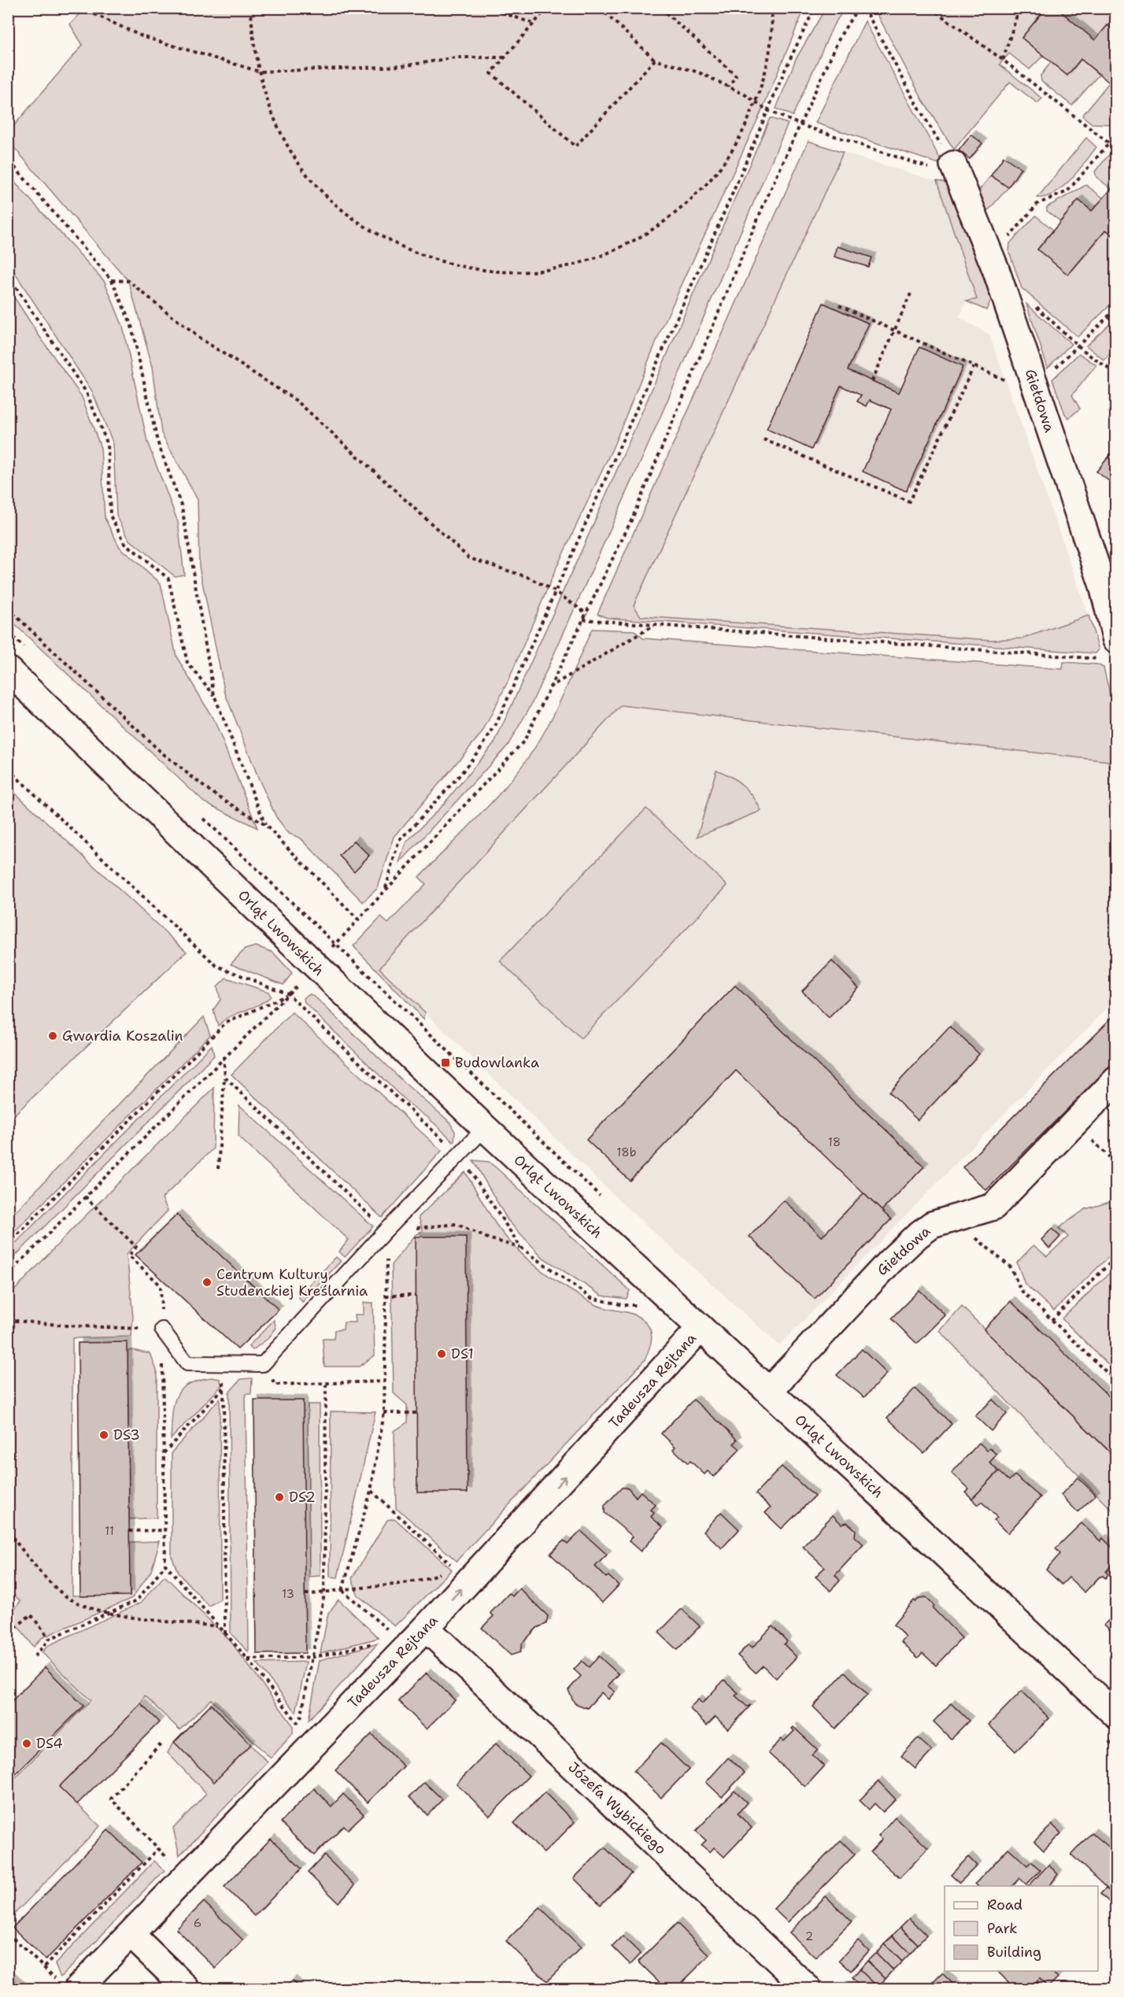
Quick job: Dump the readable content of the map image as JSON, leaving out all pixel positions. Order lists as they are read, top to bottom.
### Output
{
  "streets": {
    "street": [
      "Giełdowa",
      "Orląt Lwowskich",
      "Tadeusza Rejtana",
      "Józefa Wybickiego"
    ]
  },
  "crossings": [
    ["Giełdowa", "Orląt Lwowskich"],
    ["Orląt Lwowskich", "Tadeusza Rejtana"],
    ["Tadeusza Rejtana", "Józefa Wybickiego"]
  ],
  "one_way": ["Tadeusza Rejtana"],
  "places": {
    "other": [
      "Gwardia Koszalin",
      "Centrum Kultury Studenckiej Kreślarnia",
      "DS1",
      "DS3",
      "DS2",
      "DS4"
    ],
    "transit": ["Budowlanka"]
  },
  "house_numbers": [
    "18",
    "18b",
    "11",
    "13",
    "6",
    "2"
  ],
  "legend": ["Road", "Park", "Building"]
}
